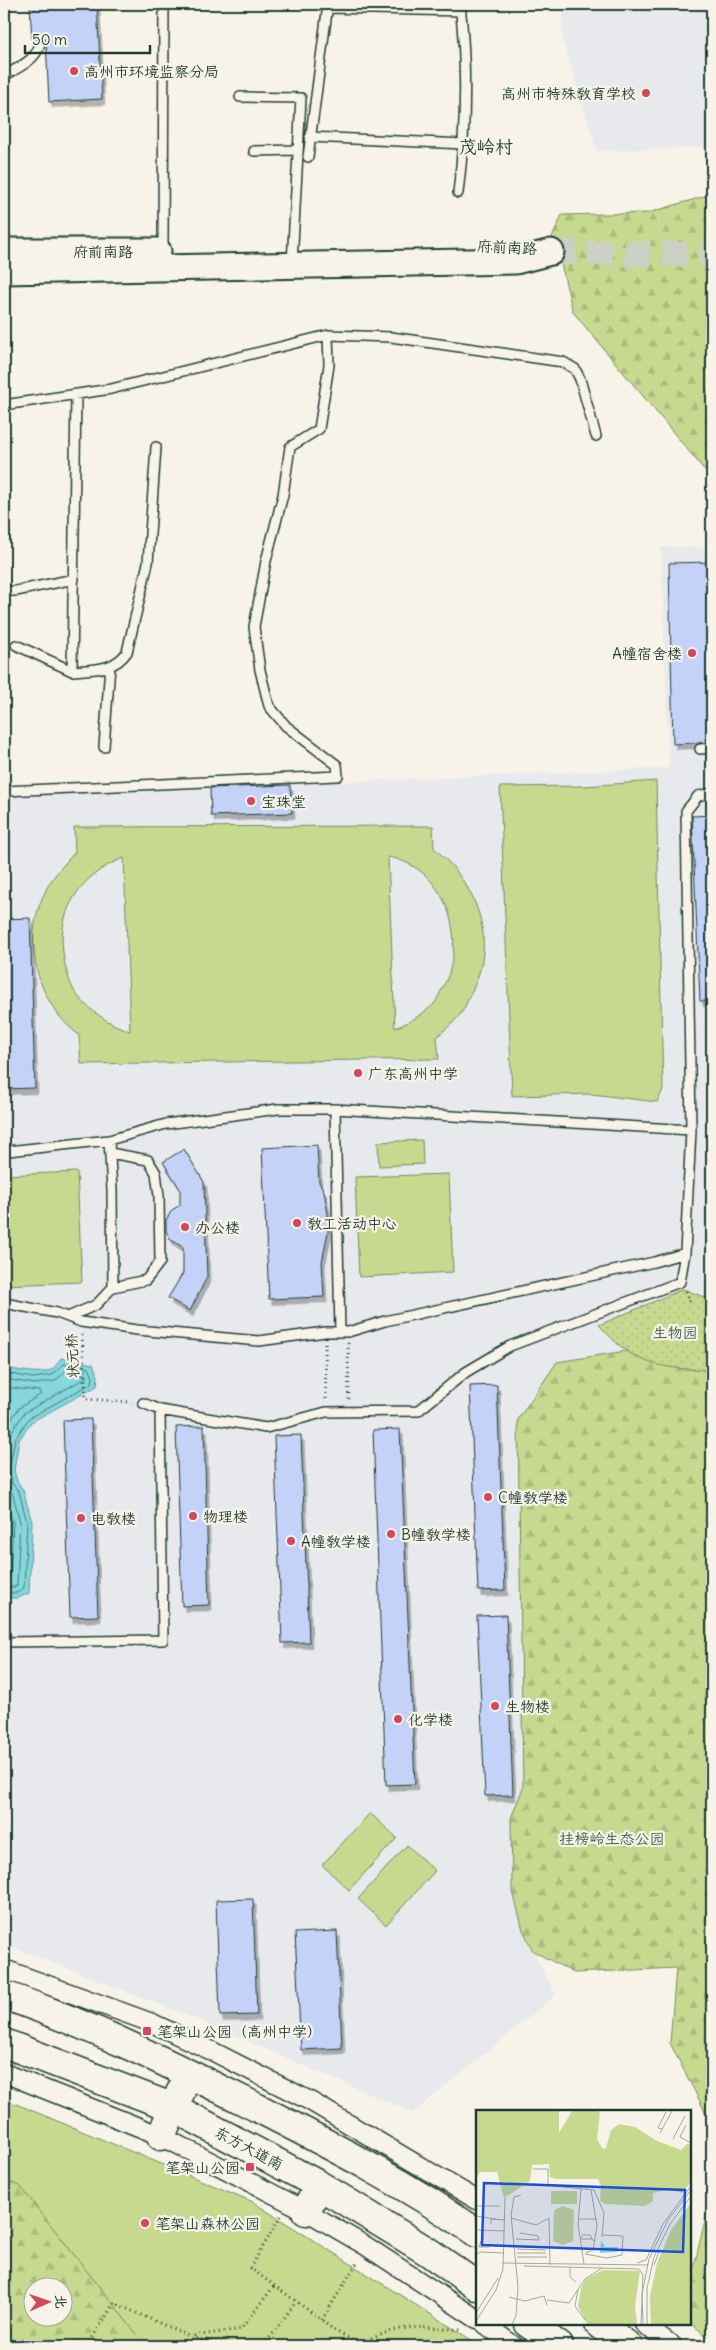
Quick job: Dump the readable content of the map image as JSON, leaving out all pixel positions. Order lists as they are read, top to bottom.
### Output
{
  "streets": {
    "main road": ["府前南路", "东方大道南"],
    "path": ["状元桥"]
  },
  "districts": ["茂岭村"],
  "parks": ["生物园", "挂榜岭生态公园"],
  "places": {
    "other": [
      "高州市环境监察分局",
      "高州市特殊教育学校",
      "A幢宿舍楼",
      "宝珠堂",
      "广东高州中学",
      "教工活动中心",
      "办公楼",
      "C幢教学楼",
      "物理楼",
      "电教楼",
      "B幢教学楼",
      "A幢教学楼",
      "生物楼",
      "化学楼",
      "笔架山森林公园"
    ],
    "transit": ["笔架山公园（高州中学）", "笔架山公园"]
  },
  "scale_bar": "50 m",
  "north": "right"
}
